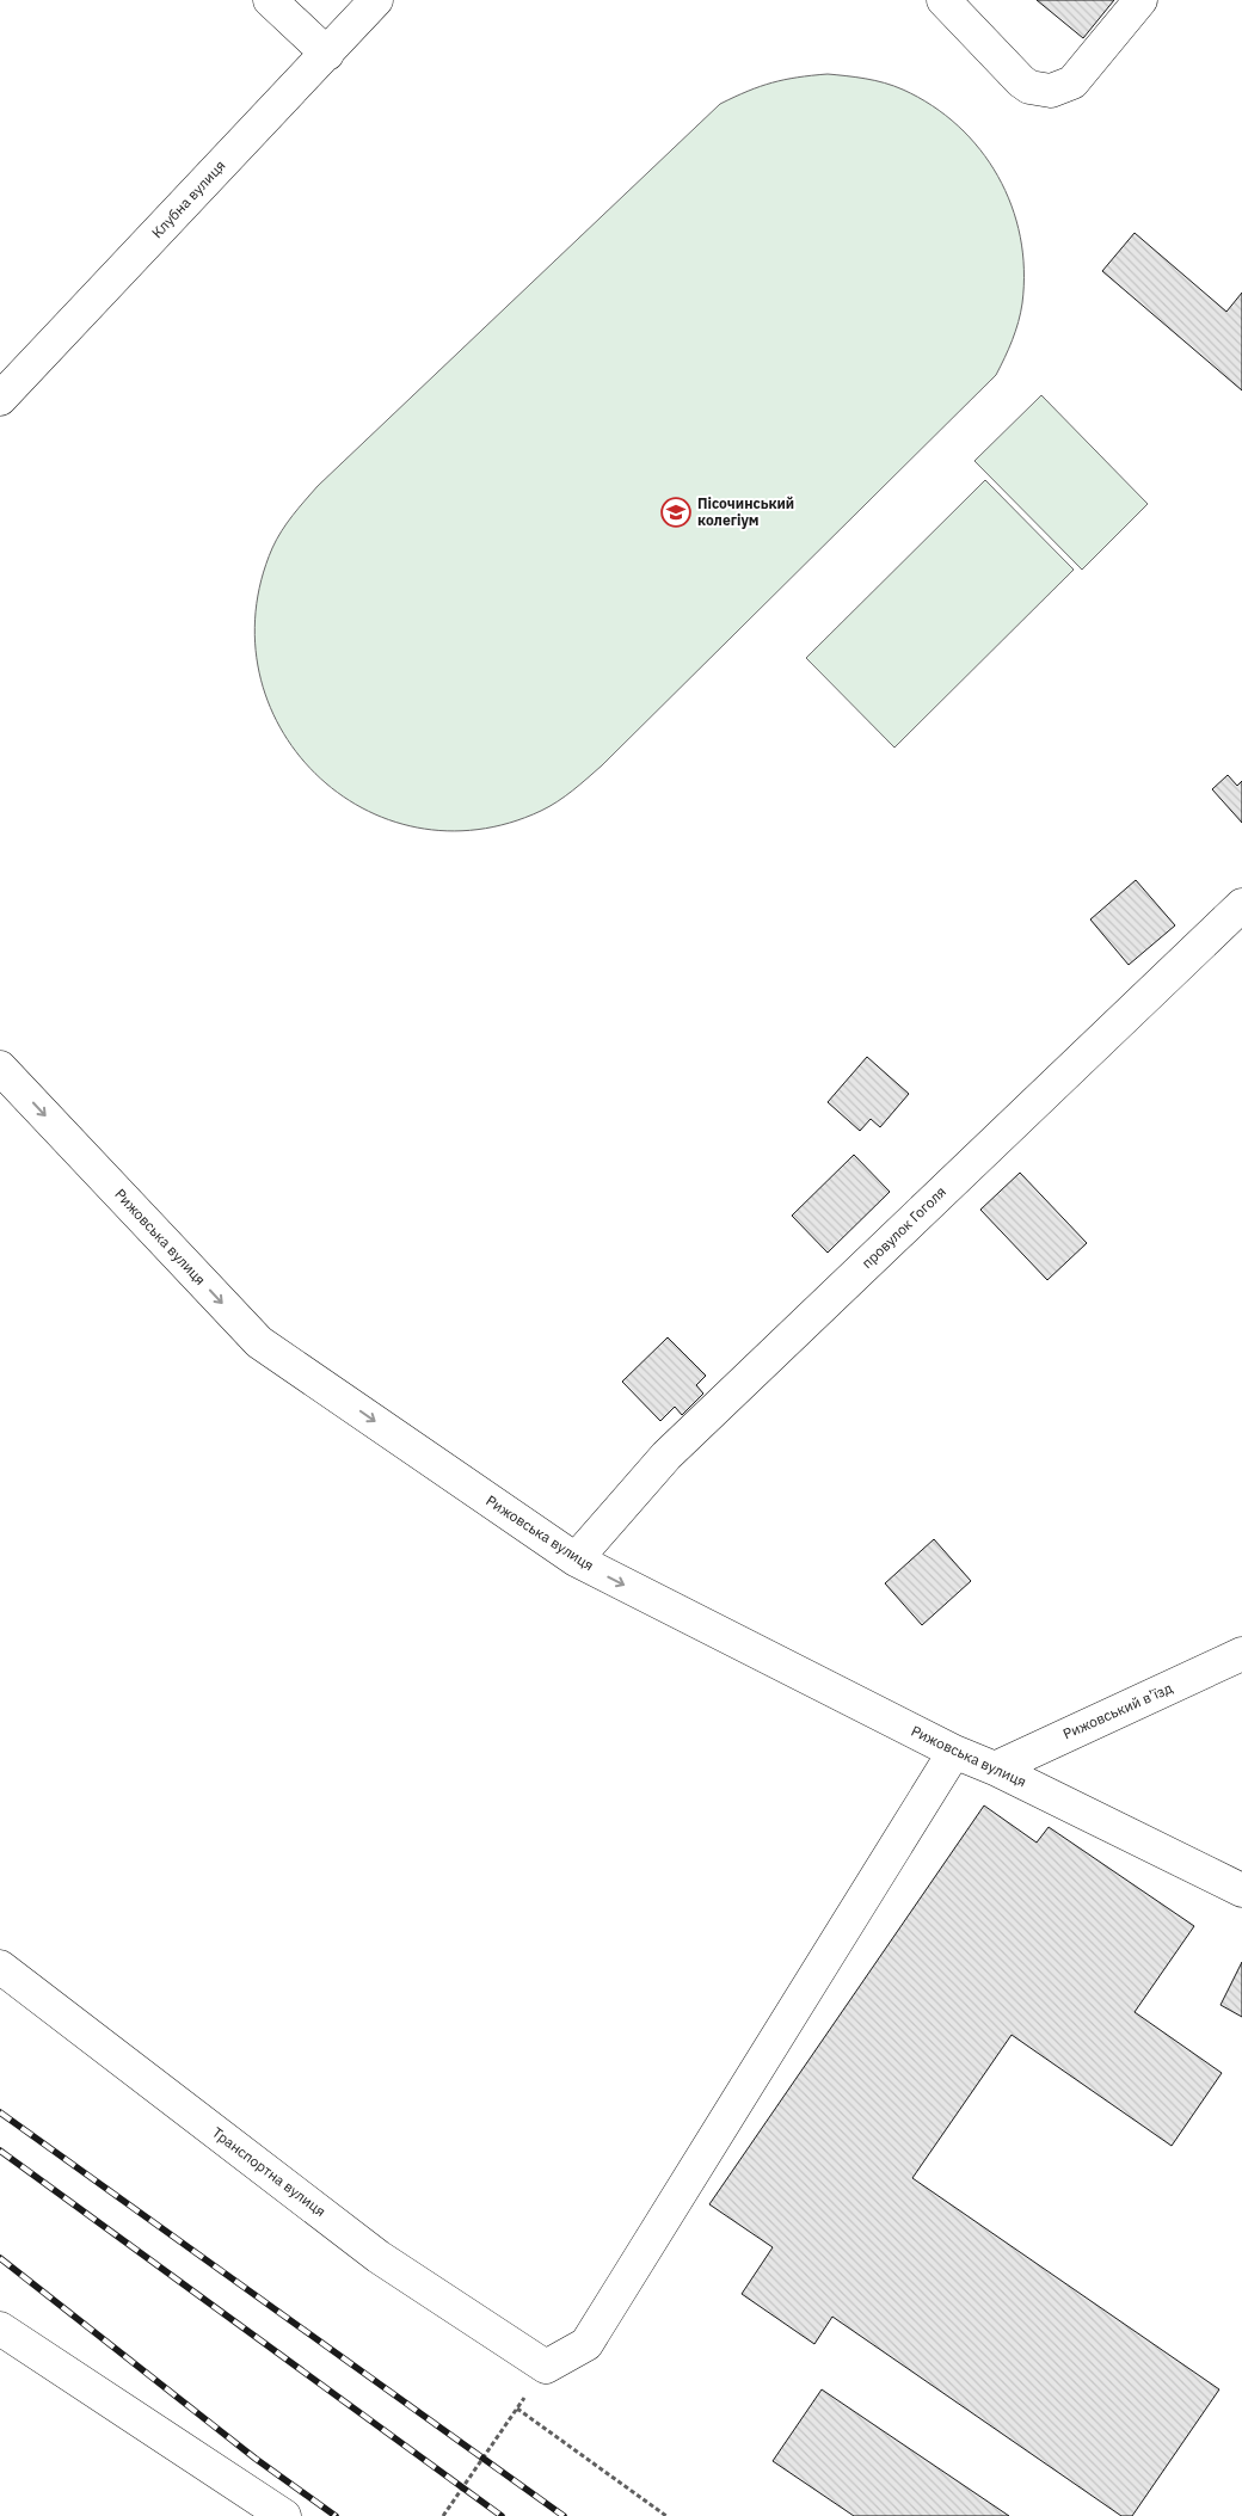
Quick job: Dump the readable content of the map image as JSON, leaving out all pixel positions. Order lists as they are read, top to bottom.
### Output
{
  "streets": {
    "street": [
      "Клубна вулиця",
      "провулок Гоголя",
      "Рижовська вулиця",
      "Рижовський в’їзд",
      "Транспортна вулиця"
    ]
  },
  "crossings": [
    ["провулок Гоголя", "Рижовська вулиця"],
    ["Рижовська вулиця", "Рижовський в’їзд"]
  ],
  "one_way": ["Рижовська вулиця"],
  "places": {
    "school or university": ["Пісочинський колегіум"]
  }
}
